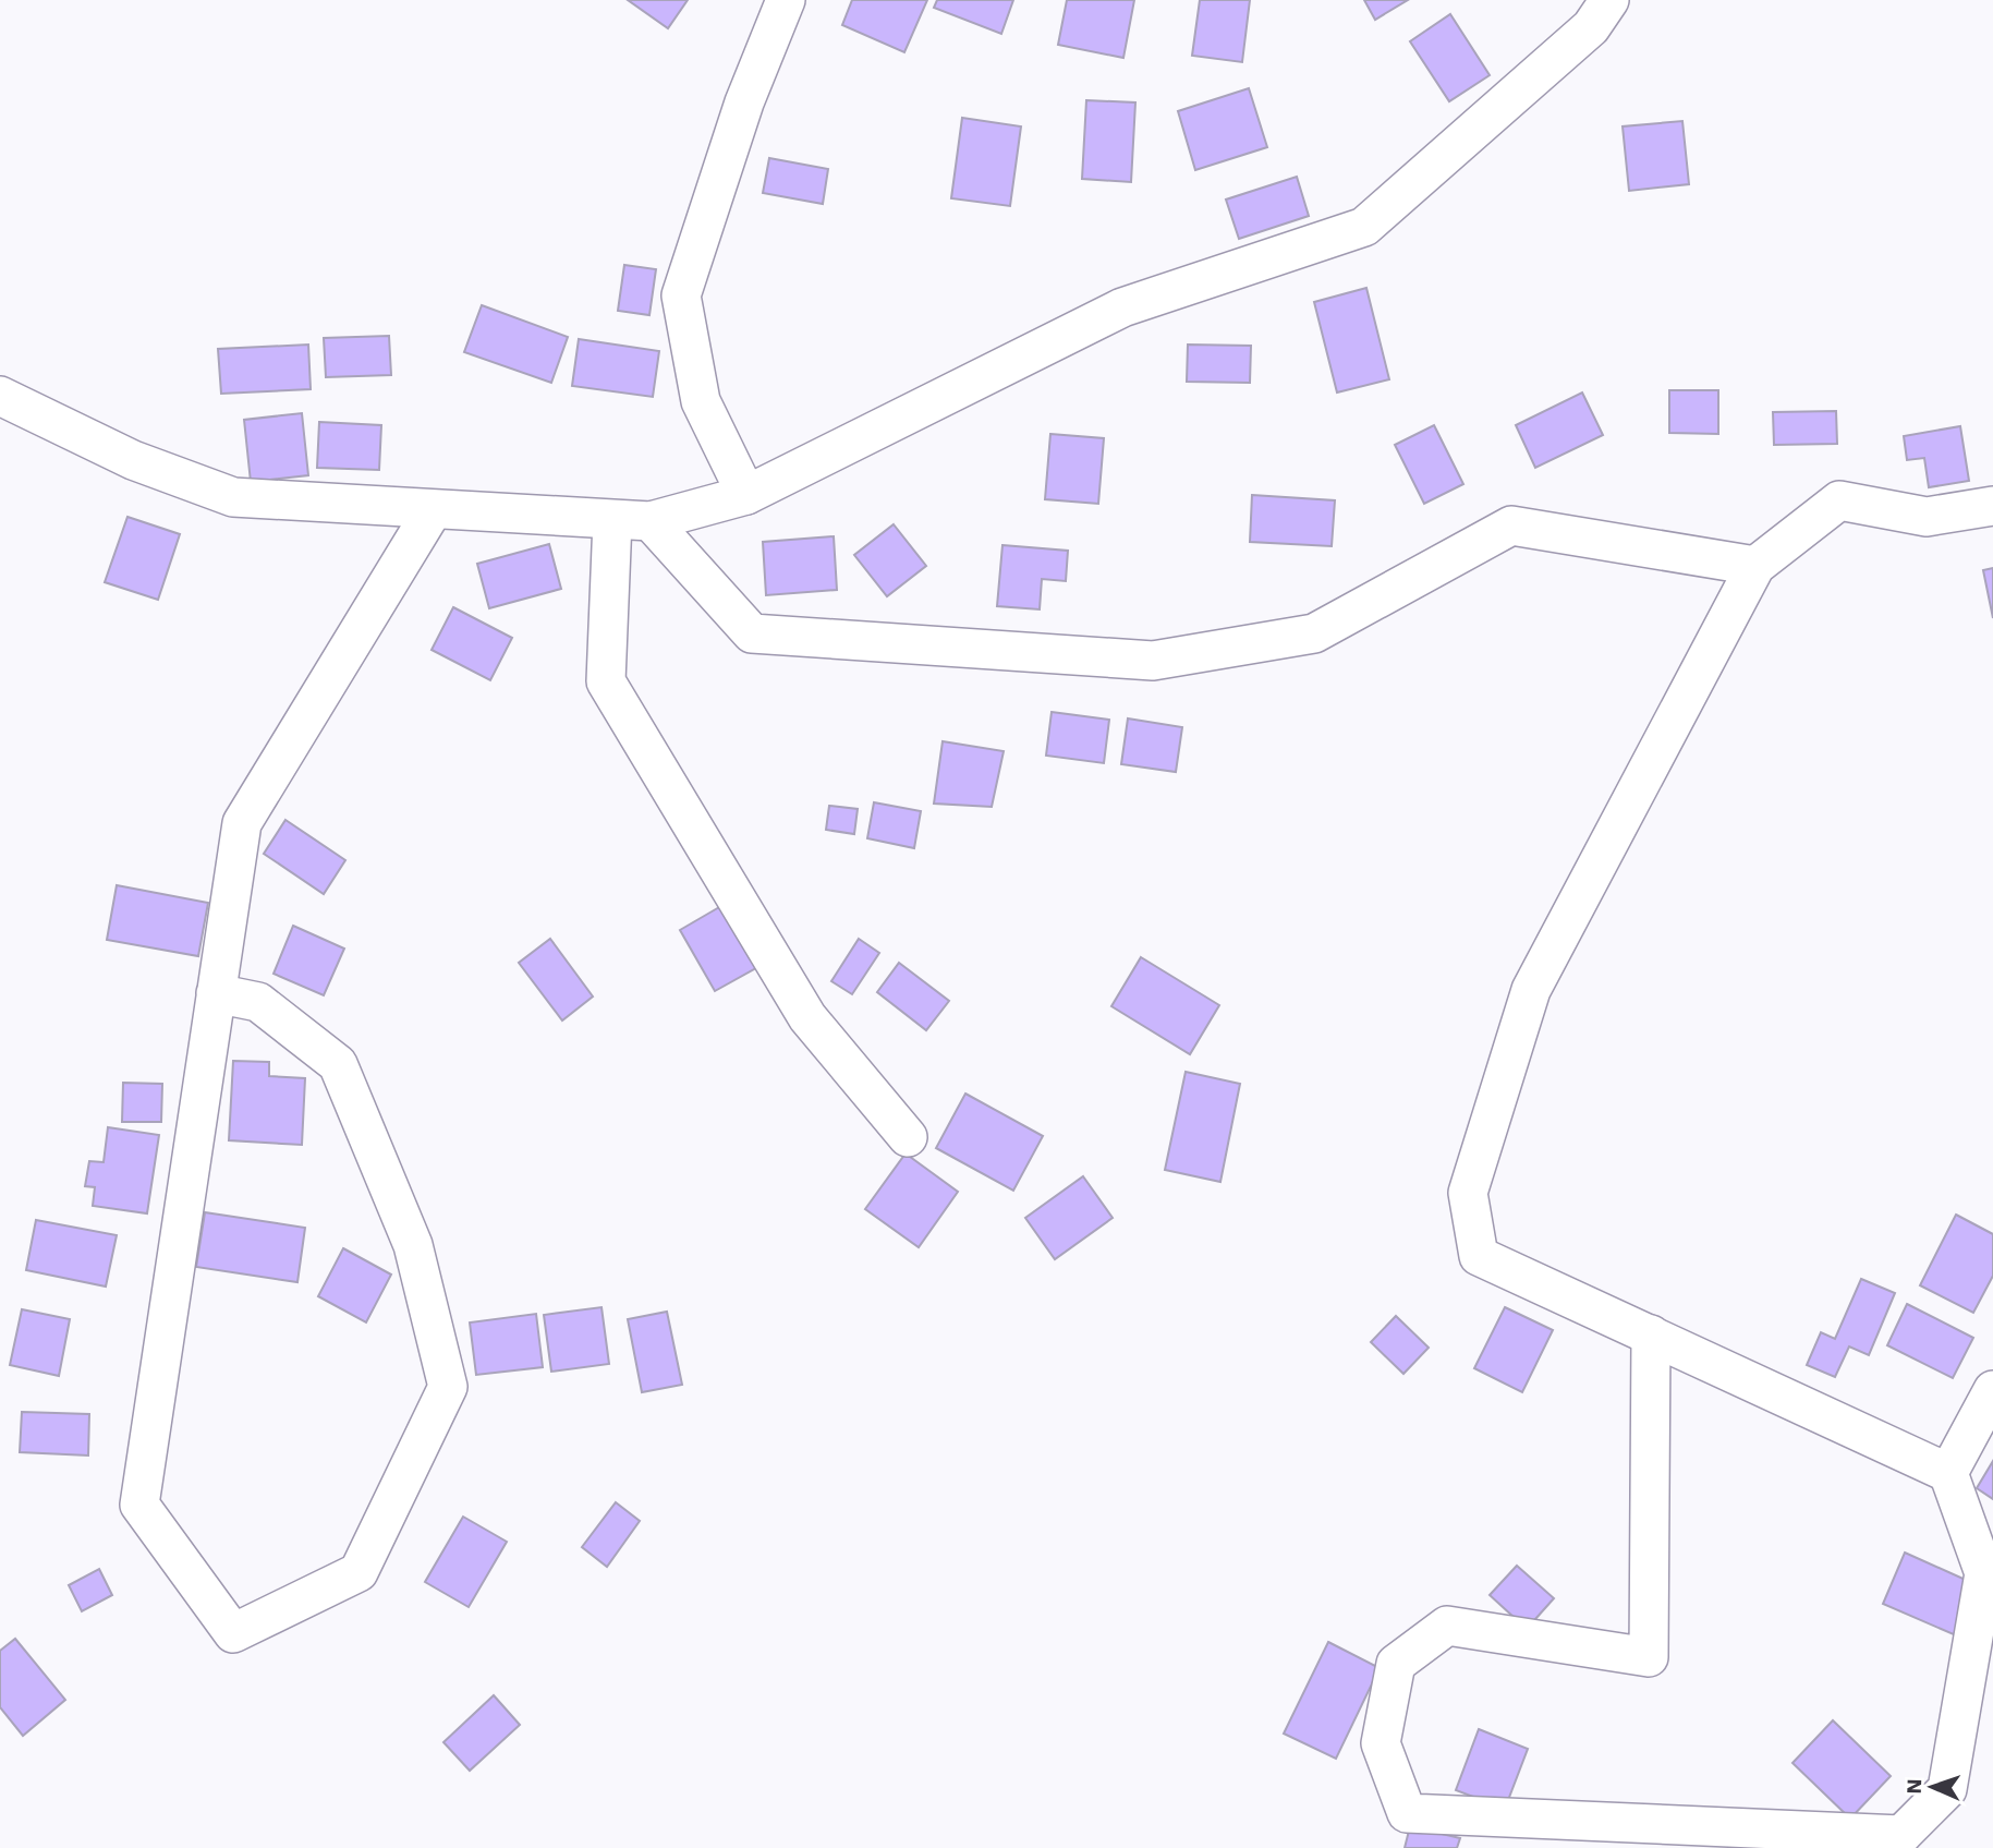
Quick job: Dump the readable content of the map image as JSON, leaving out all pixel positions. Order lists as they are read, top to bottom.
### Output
{
  "north": "left"
}
